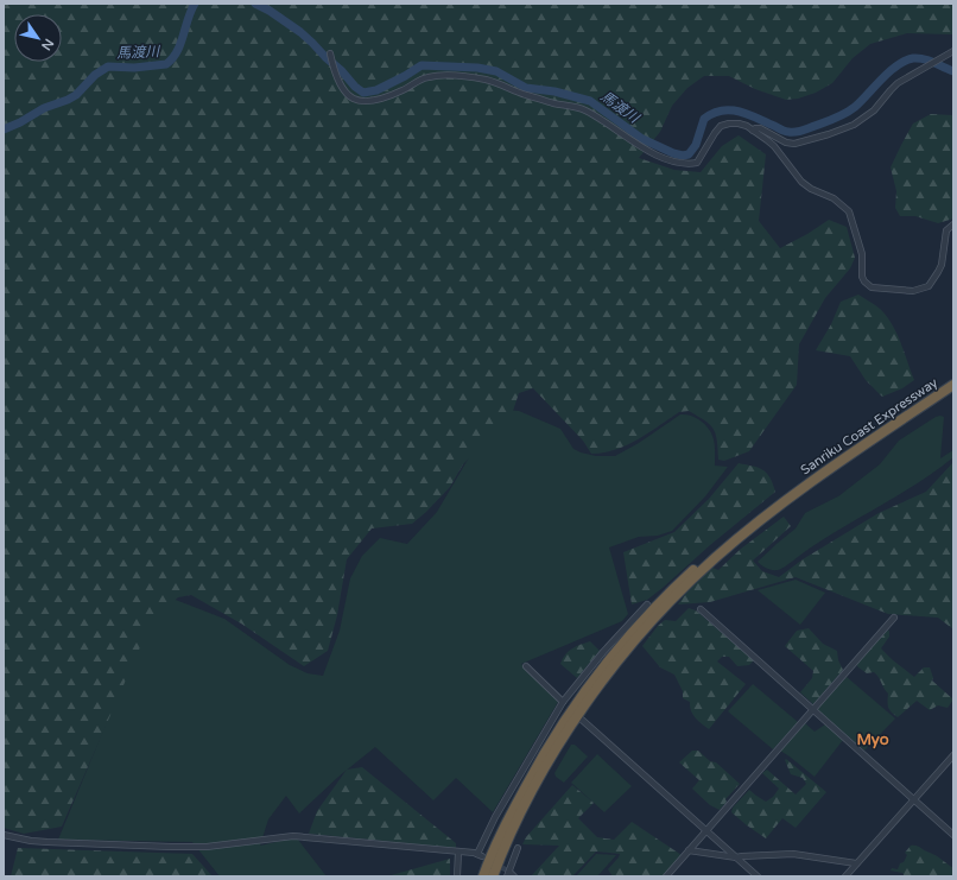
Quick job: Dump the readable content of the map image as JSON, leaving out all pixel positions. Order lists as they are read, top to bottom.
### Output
{
  "streets": {
    "highway": ["Sanriku Coast Expressway"]
  },
  "districts": ["Myo"],
  "water": ["馬渡川"],
  "north": "bottom right"
}
